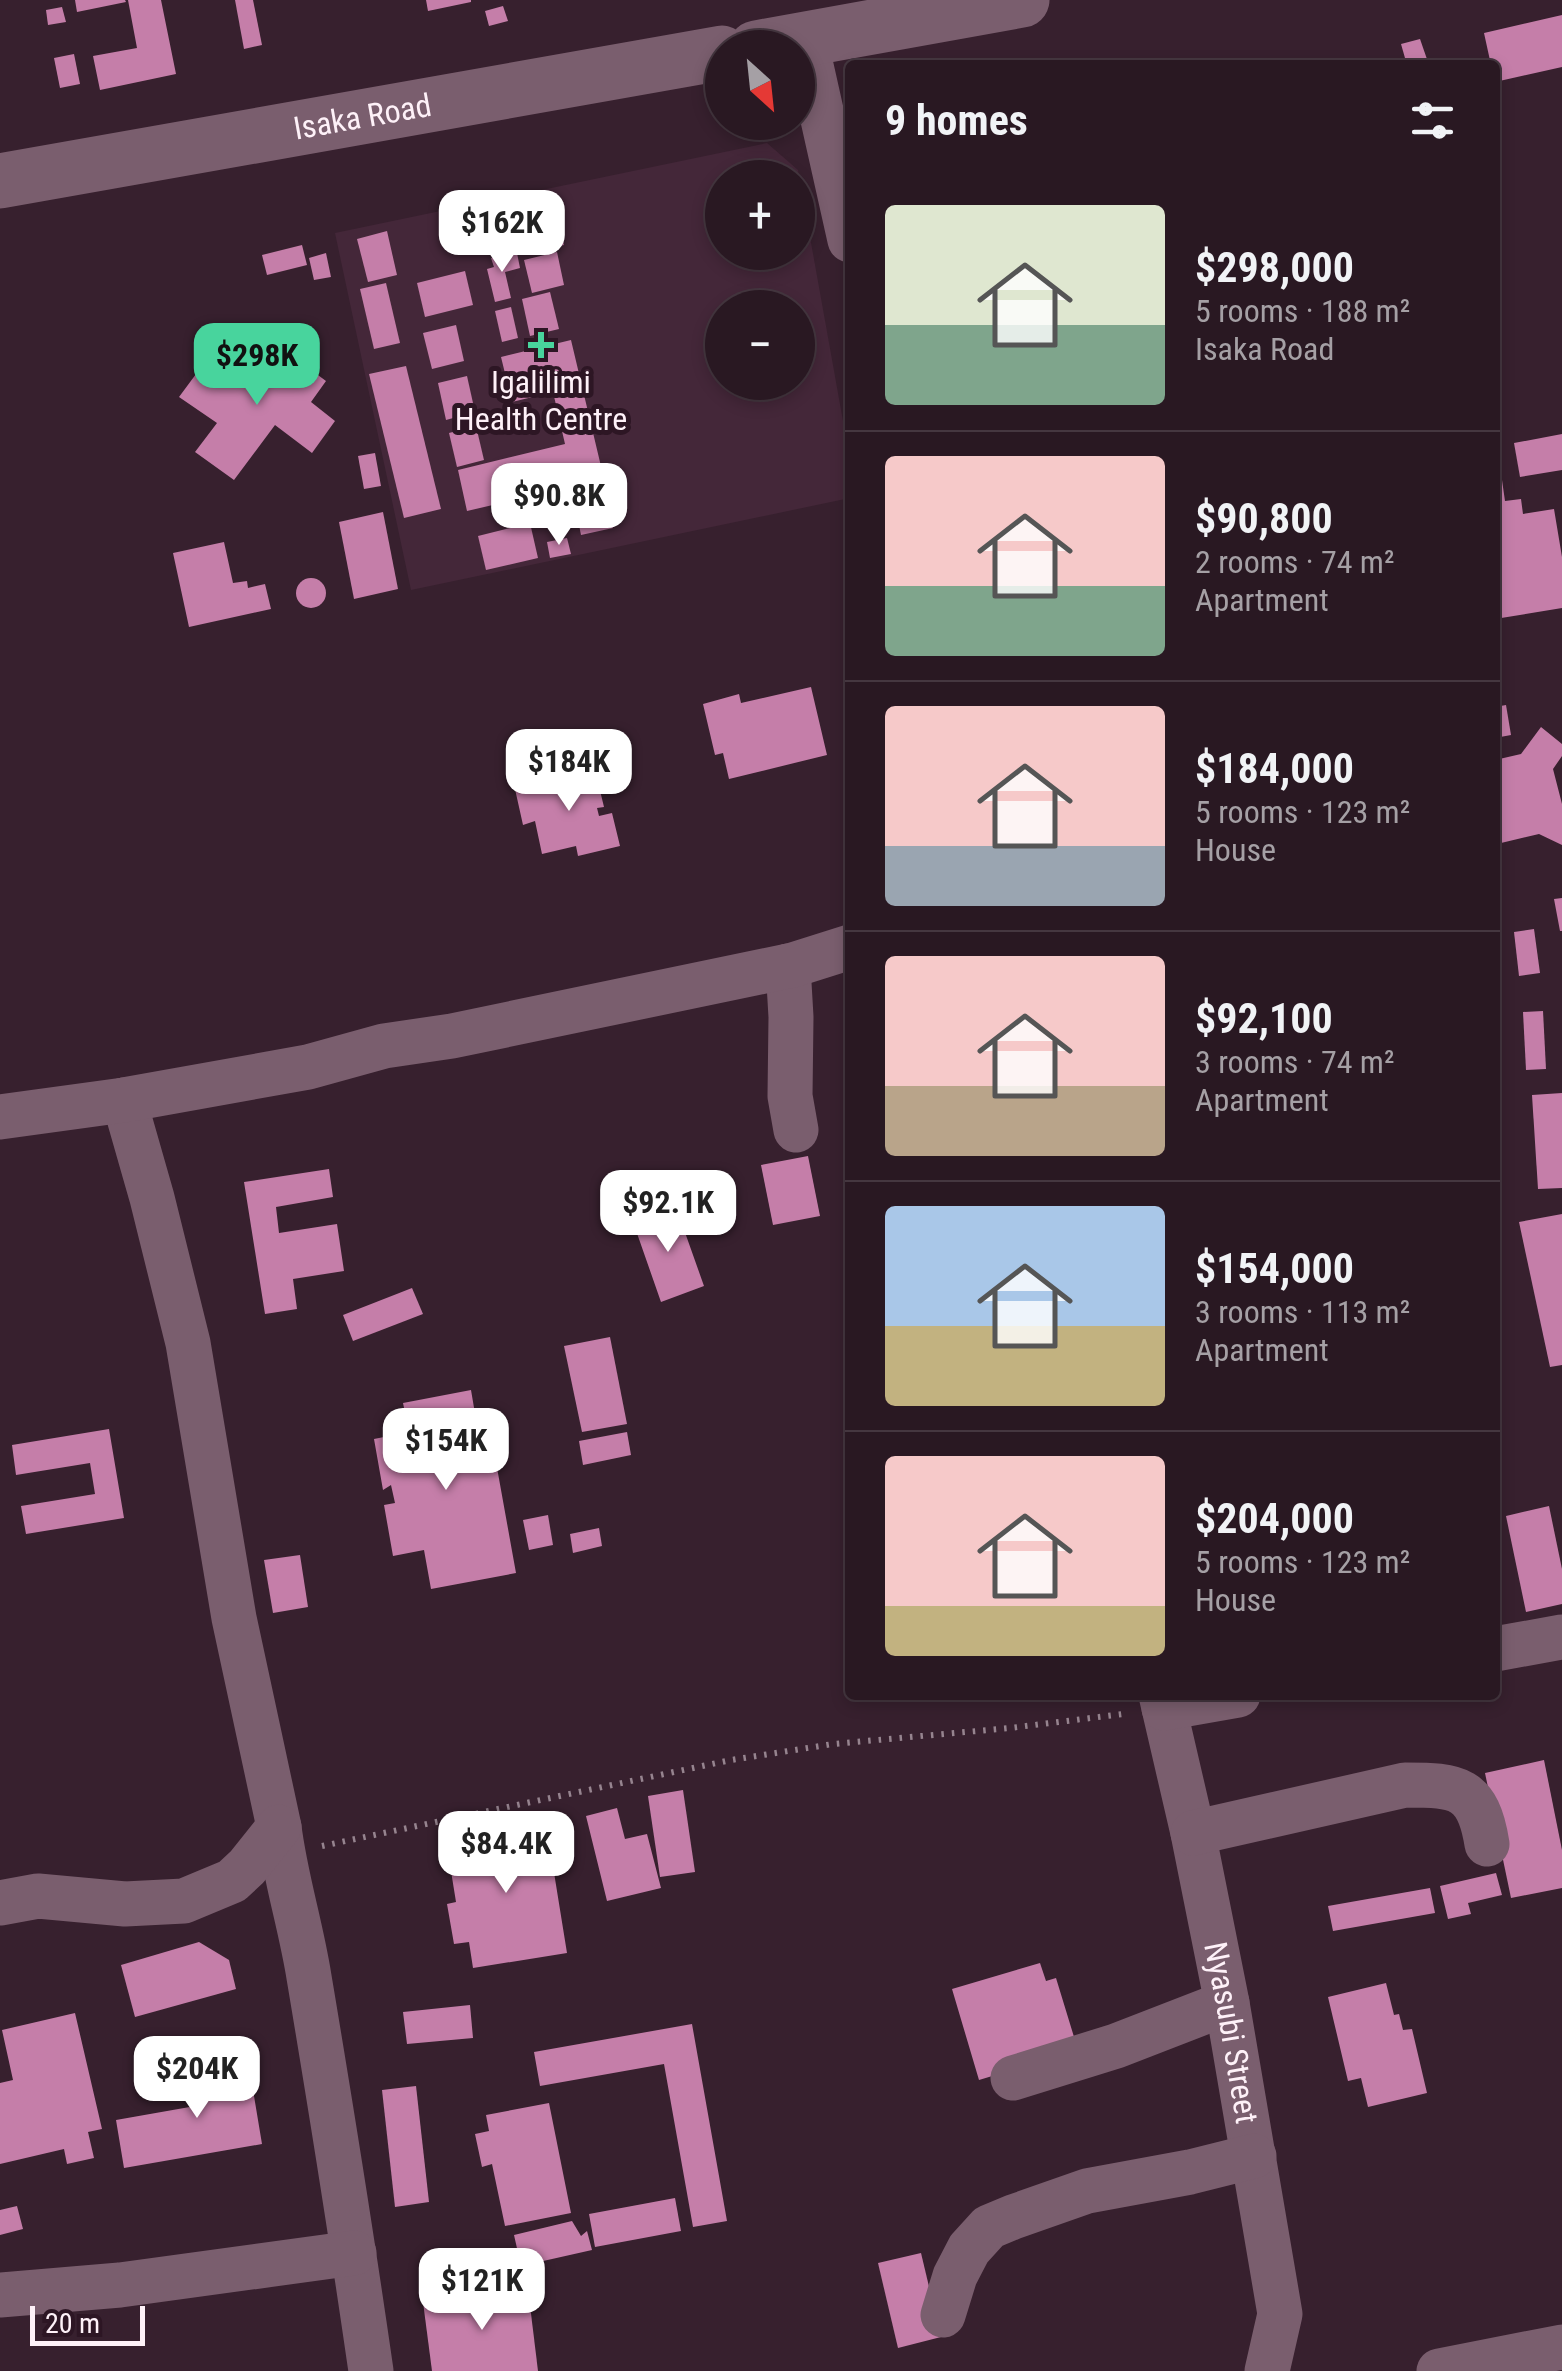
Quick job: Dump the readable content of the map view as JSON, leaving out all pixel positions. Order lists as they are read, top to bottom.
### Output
{
  "streets": {
    "street": ["Isaka Road", "Nyasubi Street"]
  },
  "places": {
    "health": ["Igalilimi Health Centre"]
  },
  "scale_bar": "20 m",
  "north": "bottom right",
  "page": {
    "map_buttons": ["+", "−"],
    "heading": "9 homes",
    "list": [
      {
        "name": "$298,000",
        "note": "5 rooms · 188 m² · Isaka Road"
      },
      {
        "name": "$90,800",
        "note": "2 rooms · 74 m² · Apartment"
      },
      {
        "name": "$184,000",
        "note": "5 rooms · 123 m² · House"
      },
      {
        "name": "$92,100",
        "note": "3 rooms · 74 m² · Apartment"
      },
      {
        "name": "$154,000",
        "note": "3 rooms · 113 m² · Apartment"
      },
      {
        "name": "$204,000",
        "note": "5 rooms · 123 m² · House"
      }
    ],
    "price": [
      "$162K",
      "$298K",
      "$90.8K",
      "$184K",
      "$92.1K",
      "$154K",
      "$84.4K",
      "$204K",
      "$121K"
    ],
    "scale": "20 m"
  }
}
